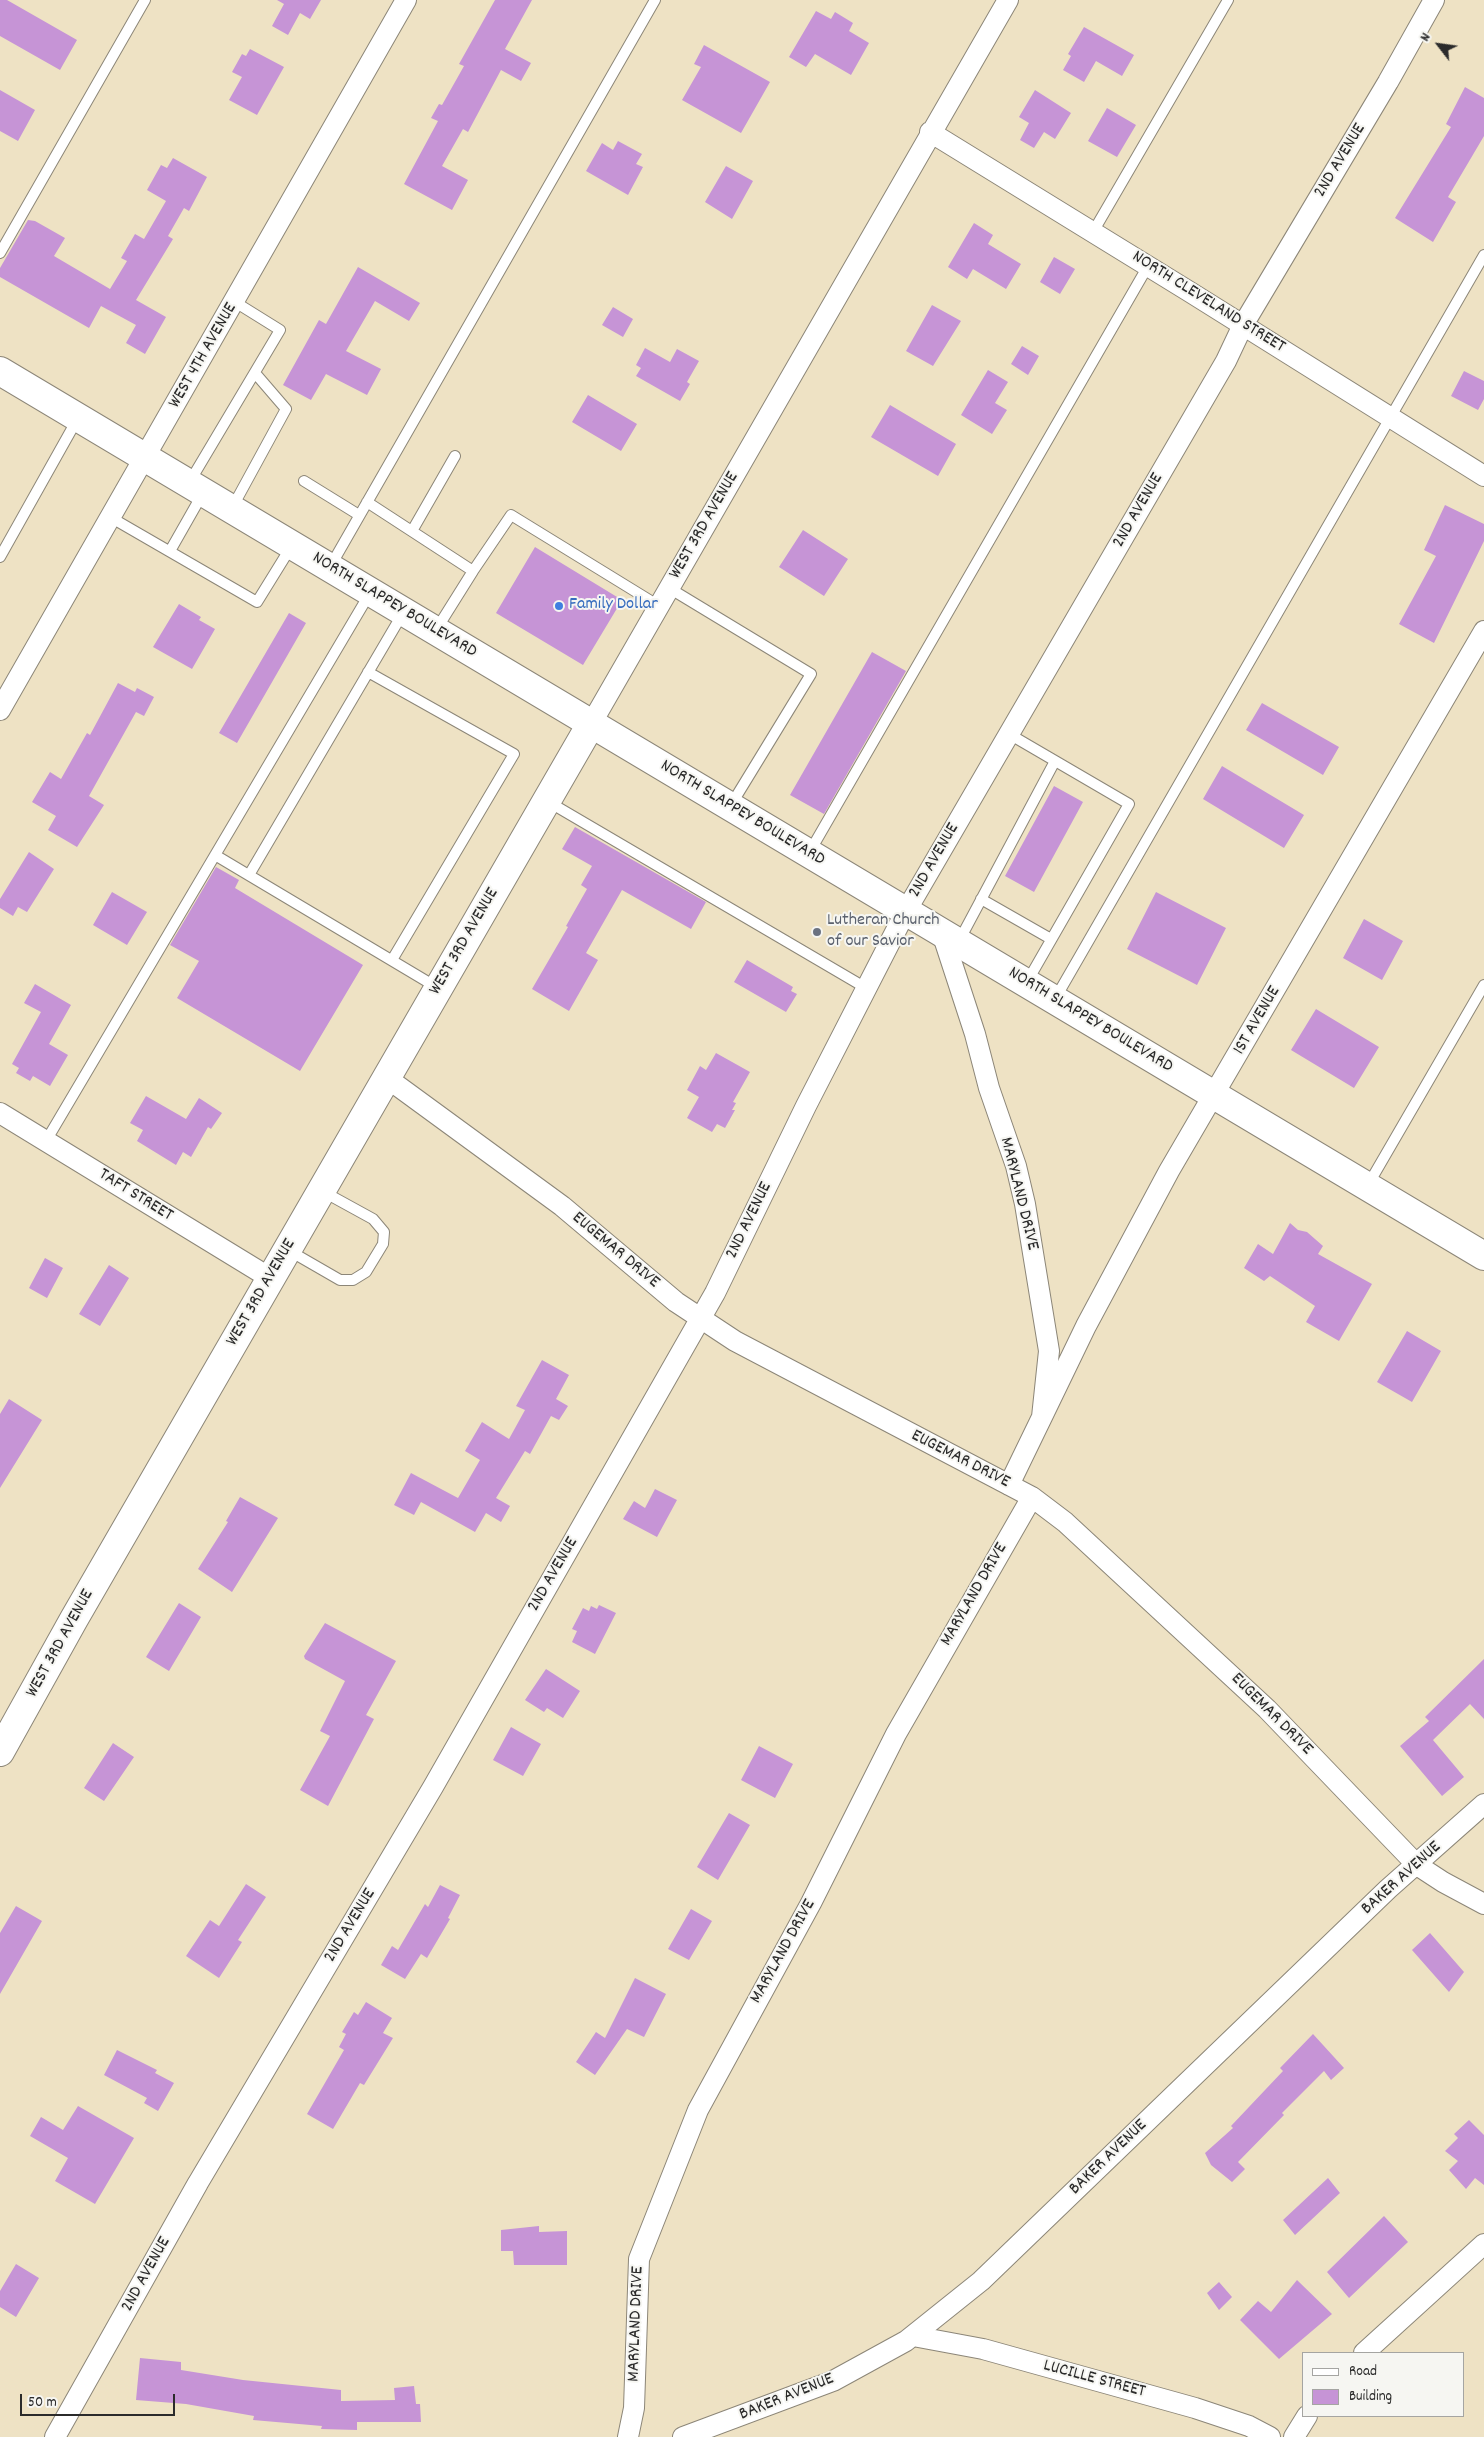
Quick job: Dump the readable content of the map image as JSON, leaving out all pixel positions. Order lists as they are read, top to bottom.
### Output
{
  "streets": {
    "main road": ["WEST 3RD AVENUE", "NORTH SLAPPEY BOULEVARD"],
    "street": [
      "2ND AVENUE",
      "NORTH CLEVELAND STREET",
      "WEST 4TH AVENUE",
      "1ST AVENUE",
      "MARYLAND DRIVE",
      "TAFT STREET",
      "EUGEMAR DRIVE",
      "BAKER AVENUE",
      "LUCILLE STREET"
    ]
  },
  "crossings": [
    ["2ND AVENUE", "NORTH CLEVELAND STREET"],
    ["2ND AVENUE", "NORTH SLAPPEY BOULEVARD"],
    ["2ND AVENUE", "EUGEMAR DRIVE"],
    ["NORTH CLEVELAND STREET", "WEST 3RD AVENUE"],
    ["WEST 4TH AVENUE", "NORTH SLAPPEY BOULEVARD"],
    ["WEST 3RD AVENUE", "NORTH SLAPPEY BOULEVARD"],
    ["WEST 3RD AVENUE", "TAFT STREET"],
    ["WEST 3RD AVENUE", "EUGEMAR DRIVE"],
    ["NORTH SLAPPEY BOULEVARD", "1ST AVENUE"],
    ["NORTH SLAPPEY BOULEVARD", "MARYLAND DRIVE"],
    ["1ST AVENUE", "MARYLAND DRIVE"],
    ["MARYLAND DRIVE", "EUGEMAR DRIVE"],
    ["EUGEMAR DRIVE", "BAKER AVENUE"],
    ["BAKER AVENUE", "LUCILLE STREET"]
  ],
  "places": ["Family Dollar", "Lutheran Church of our Savior"],
  "legend": ["Road", "Building"],
  "scale_bar": "50 m",
  "north": "top left"
}
